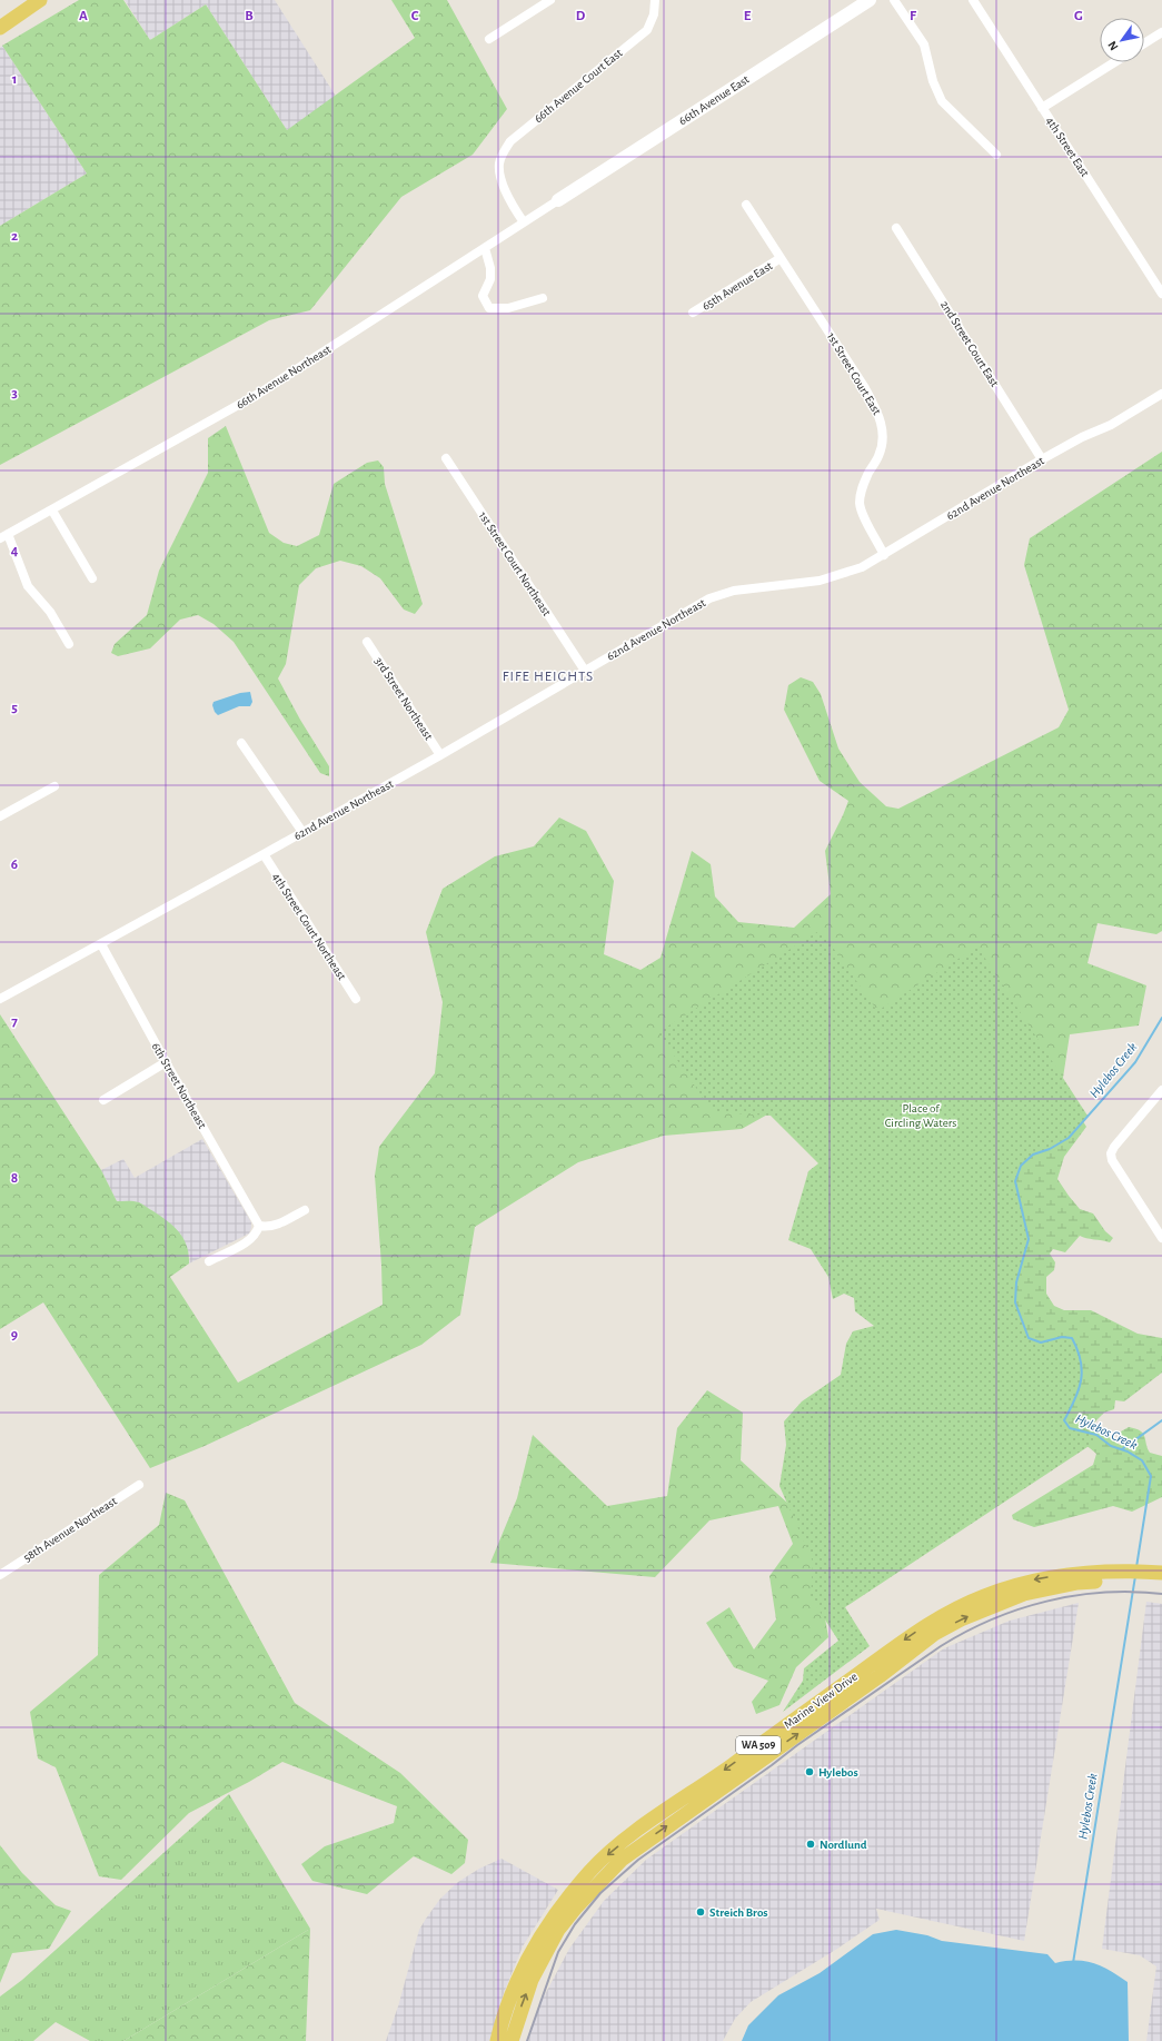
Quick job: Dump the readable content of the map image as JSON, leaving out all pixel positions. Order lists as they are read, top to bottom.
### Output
{
  "streets": {
    "main road": ["Marine View Drive", "WA 509"],
    "street": [
      "66th Avenue Court East",
      "66th Avenue East",
      "4th Street East",
      "65th Avenue East",
      "2nd Street Court East",
      "1st Street Court East",
      "66th Avenue Northeast",
      "62nd Avenue Northeast",
      "1st Street Court Northeast",
      "3rd Street Northeast",
      "4th Street Court Northeast",
      "6th Street Northeast",
      "58th Avenue Northeast"
    ]
  },
  "crossings": [
    ["66th Avenue Court East", "66th Avenue Northeast"],
    ["66th Avenue East", "66th Avenue Northeast"],
    ["65th Avenue East", "1st Street Court East"],
    ["2nd Street Court East", "62nd Avenue Northeast"],
    ["1st Street Court East", "62nd Avenue Northeast"],
    ["62nd Avenue Northeast", "1st Street Court Northeast"],
    ["62nd Avenue Northeast", "3rd Street Northeast"],
    ["62nd Avenue Northeast", "4th Street Court Northeast"],
    ["62nd Avenue Northeast", "6th Street Northeast"]
  ],
  "districts": ["FIFE HEIGHTS"],
  "water": ["Hylebos Creek"],
  "parks": ["Place of Circling Waters"],
  "places": ["Hylebos", "Nordlund", "Streich Bros"],
  "north": "bottom left",
  "grid": {
    "columns": [
      "A",
      "B",
      "C",
      "D",
      "E",
      "F",
      "G"
    ],
    "rows": [
      "1",
      "2",
      "3",
      "4",
      "5",
      "6",
      "7",
      "8",
      "9"
    ]
  }
}
